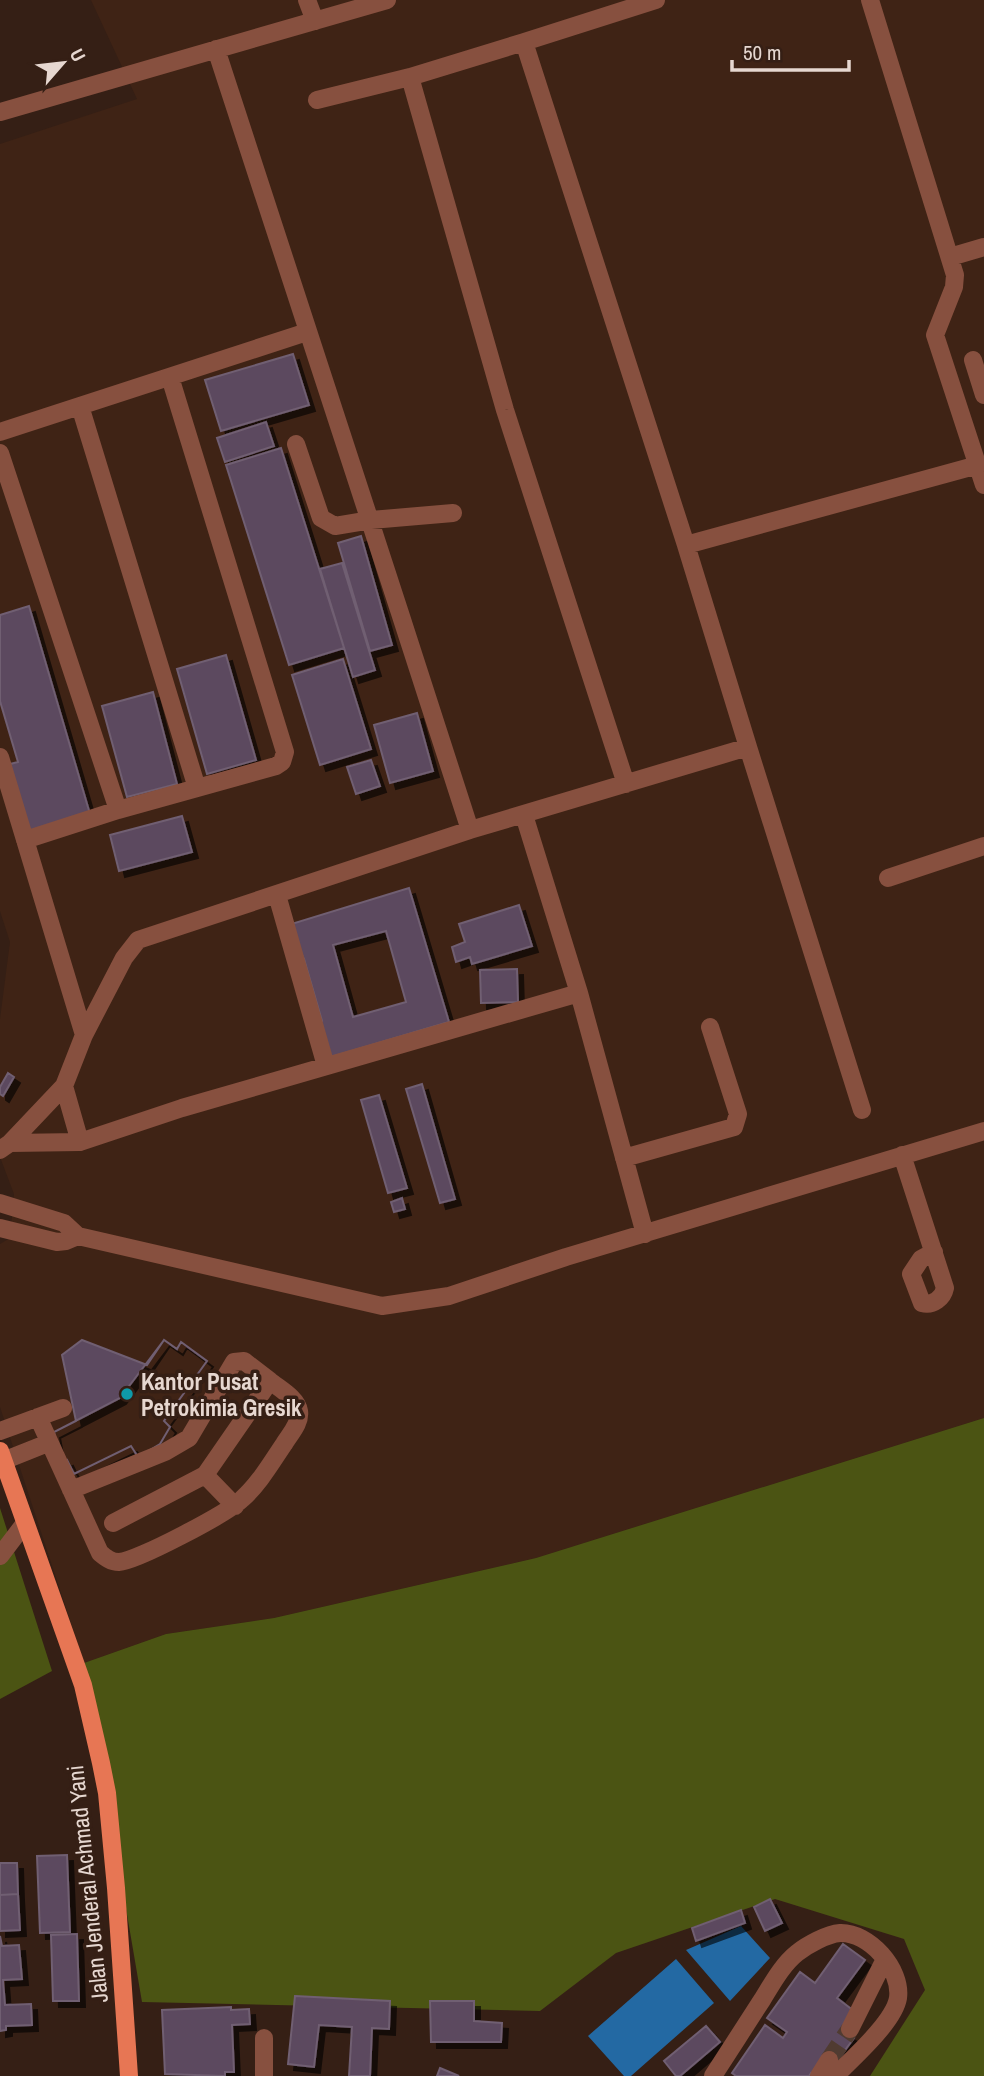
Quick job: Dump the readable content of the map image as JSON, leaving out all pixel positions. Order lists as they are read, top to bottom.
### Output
{
  "streets": {
    "main road": ["Jalan Jenderal Achmad Yani"]
  },
  "places": ["Kantor Pusat Petrokimia Gresik"],
  "scale_bar": "50 m",
  "north": "top right"
}
